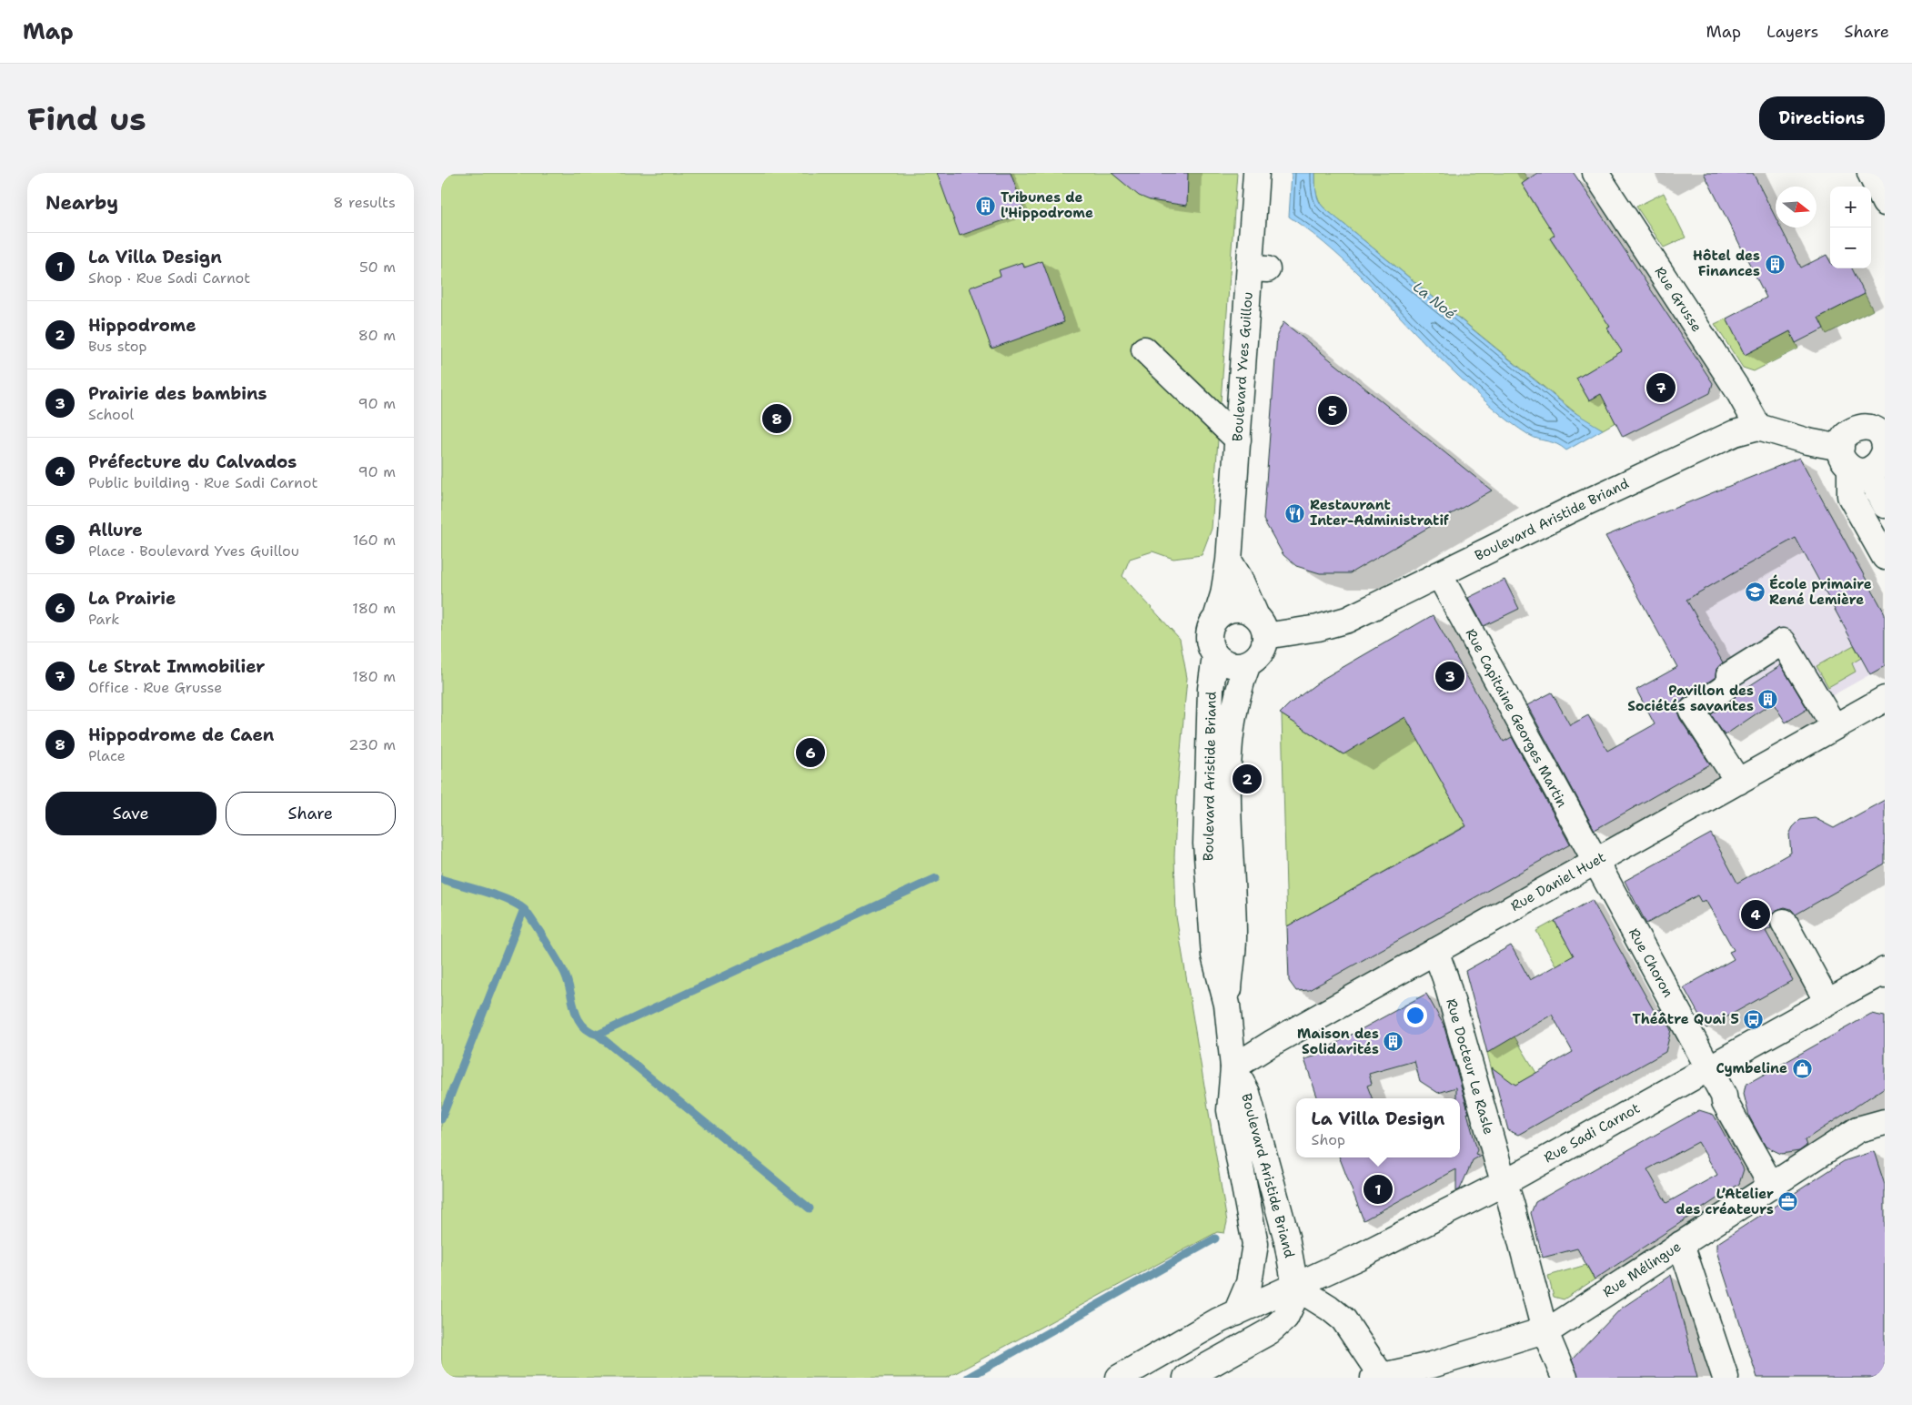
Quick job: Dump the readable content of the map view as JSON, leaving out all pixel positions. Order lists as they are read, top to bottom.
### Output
{
  "streets": {
    "street": [
      "Rue Grusse",
      "Boulevard Yves Guillou",
      "Boulevard Aristide Briand",
      "Rue Capitaine Georges Martin",
      "Rue Daniel Huet",
      "Rue Choron",
      "Rue Docteur Le Rasle",
      "Rue Sadi Carnot",
      "Rue Mélingue"
    ]
  },
  "crossings": [
    ["Rue Grusse", "Boulevard Aristide Briand"],
    ["Boulevard Yves Guillou", "Boulevard Aristide Briand"],
    ["Boulevard Aristide Briand", "Rue Capitaine Georges Martin"],
    ["Boulevard Aristide Briand", "Rue Daniel Huet"],
    ["Boulevard Aristide Briand", "Rue Sadi Carnot"],
    ["Rue Capitaine Georges Martin", "Rue Daniel Huet"],
    ["Rue Capitaine Georges Martin", "Rue Choron"],
    ["Rue Daniel Huet", "Rue Choron"],
    ["Rue Daniel Huet", "Rue Docteur Le Rasle"],
    ["Rue Choron", "Rue Sadi Carnot"],
    ["Rue Choron", "Rue Mélingue"],
    ["Rue Docteur Le Rasle", "Rue Sadi Carnot"],
    ["Rue Docteur Le Rasle", "Rue Mélingue"]
  ],
  "water": ["La Noé"],
  "places": {
    "building": [
      "Tribunes de l'Hippodrome",
      "Hôtel des Finances",
      "Pavillon des Sociétés savantes",
      "Maison des Solidarités"
    ],
    "restaurant": ["Restaurant Inter-Administratif"],
    "school or university": ["École primaire René Lemière"],
    "bus stop": ["Théâtre Quai 5"],
    "shop": ["Cymbeline"],
    "office": ["L’Atelier des créateurs"]
  },
  "north": "right",
  "page": {
    "header": "Map",
    "nav": ["Map", "Layers", "Share"],
    "buttons": [
      "Directions",
      ["Save", "Share"]
    ],
    "title": "Find us",
    "heading": ["Nearby", "8 results"],
    "map_buttons": ["+", "−"],
    "list": [
      {
        "mark": "1",
        "name": "La Villa Design",
        "note": "Shop · Rue Sadi Carnot",
        "value": "50 m"
      },
      {
        "mark": "2",
        "name": "Hippodrome",
        "note": "Bus stop",
        "value": "80 m"
      },
      {
        "mark": "3",
        "name": "Prairie des bambins",
        "note": "School",
        "value": "90 m"
      },
      {
        "mark": "4",
        "name": "Préfecture du Calvados",
        "note": "Public building · Rue Sadi Carnot",
        "value": "90 m"
      },
      {
        "mark": "5",
        "name": "Allure",
        "note": "Place · Boulevard Yves Guillou",
        "value": "160 m"
      },
      {
        "mark": "6",
        "name": "La Prairie",
        "note": "Park",
        "value": "180 m"
      },
      {
        "mark": "7",
        "name": "Le Strat Immobilier",
        "note": "Office · Rue Grusse",
        "value": "180 m"
      },
      {
        "mark": "8",
        "name": "Hippodrome de Caen",
        "note": "Place",
        "value": "230 m"
      }
    ],
    "pins": [
      "7",
      "5",
      "8",
      "3",
      "6",
      "2",
      "4",
      "1"
    ],
    "popup": ["La Villa Design", "Shop"]
  }
}
